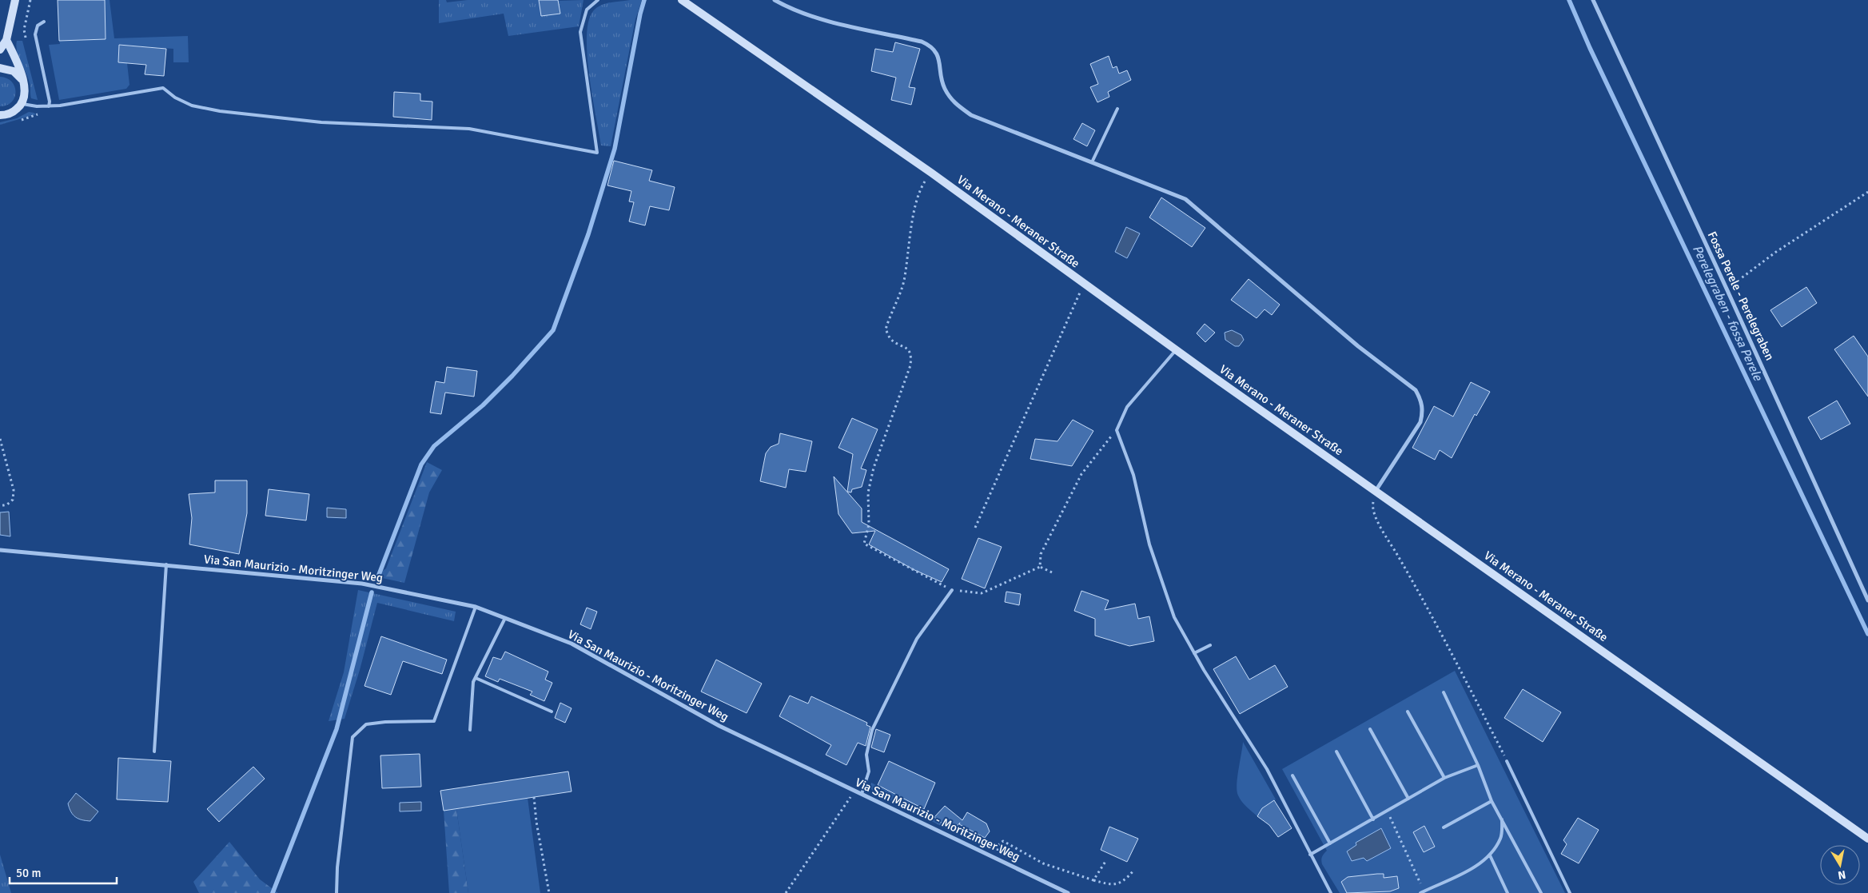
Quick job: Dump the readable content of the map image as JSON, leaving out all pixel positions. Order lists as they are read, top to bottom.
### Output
{
  "streets": {
    "main road": ["Via Merano - Meraner Straße"],
    "street": ["Fossa Perele - Perelegraben", "Via San Maurizio - Moritzinger Weg"]
  },
  "water": ["Perelegraben - fossa Perele"],
  "scale_bar": "50 m",
  "north": "bottom"
}
